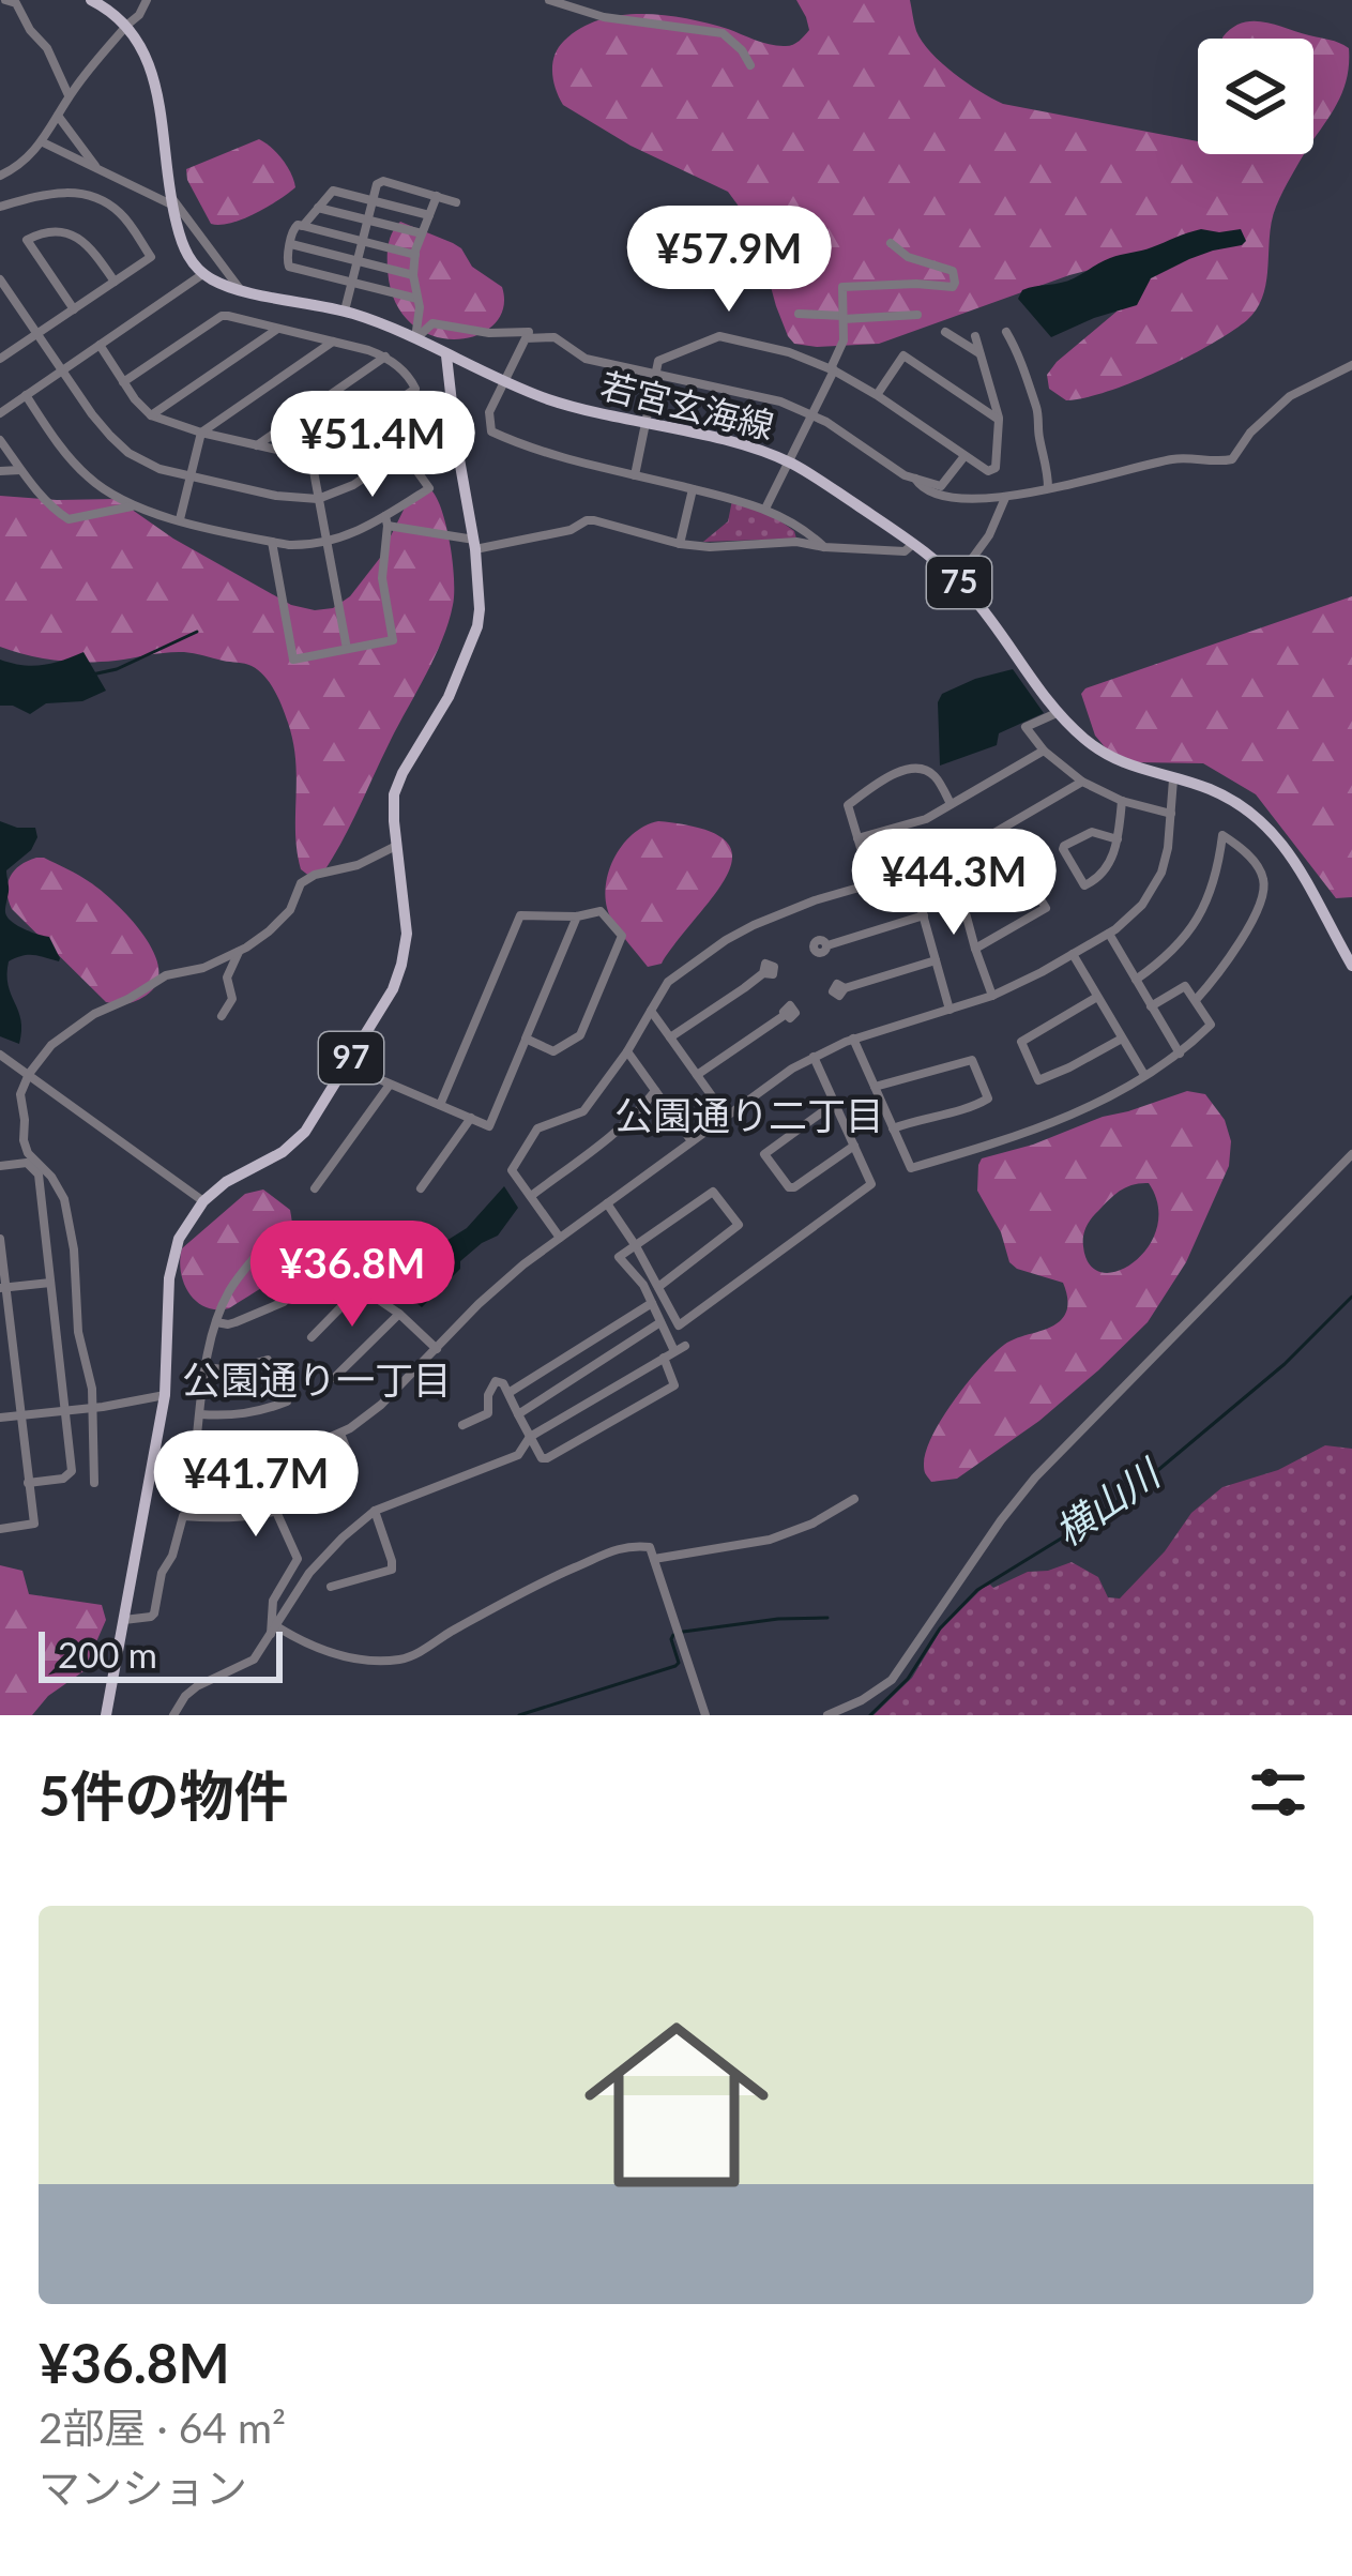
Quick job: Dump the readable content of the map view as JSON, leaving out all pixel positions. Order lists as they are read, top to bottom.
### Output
{
  "streets": {
    "main road": ["若宮玄海線", "75", "97"]
  },
  "crossings": [
    ["若宮玄海線", "97"]
  ],
  "districts": ["公園通り二丁目", "公園通り一丁目"],
  "water": ["横山川"],
  "scale_bar": "200 m",
  "page": {
    "price": [
      "¥57.9M",
      "¥51.4M",
      "¥44.3M",
      "¥36.8M",
      "¥41.7M"
    ],
    "scale": "200 m",
    "heading": "5件の物件",
    "list": [
      {
        "name": "¥36.8M",
        "note": "2部屋 · 64 m² · マンション"
      }
    ]
  }
}
